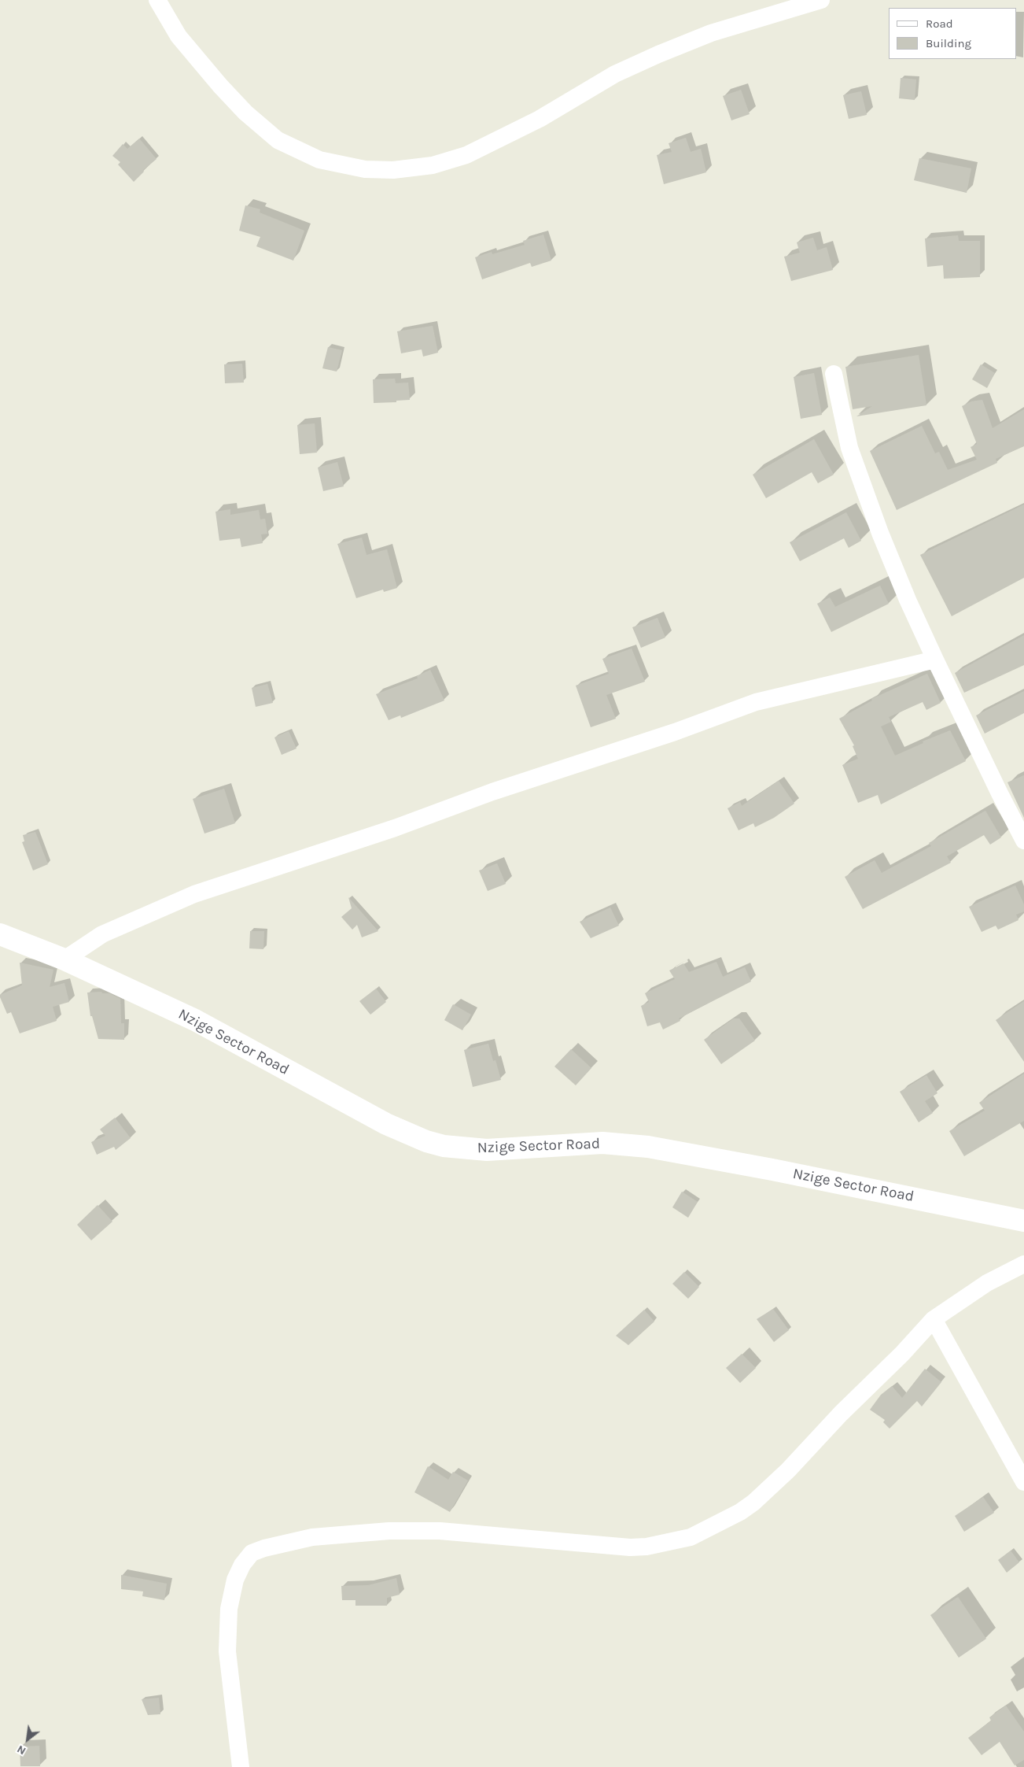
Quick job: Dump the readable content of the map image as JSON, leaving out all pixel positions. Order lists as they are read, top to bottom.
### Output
{
  "streets": {
    "main road": ["Nzige Sector Road"]
  },
  "legend": ["Road", "Building"],
  "north": "bottom left"
}
